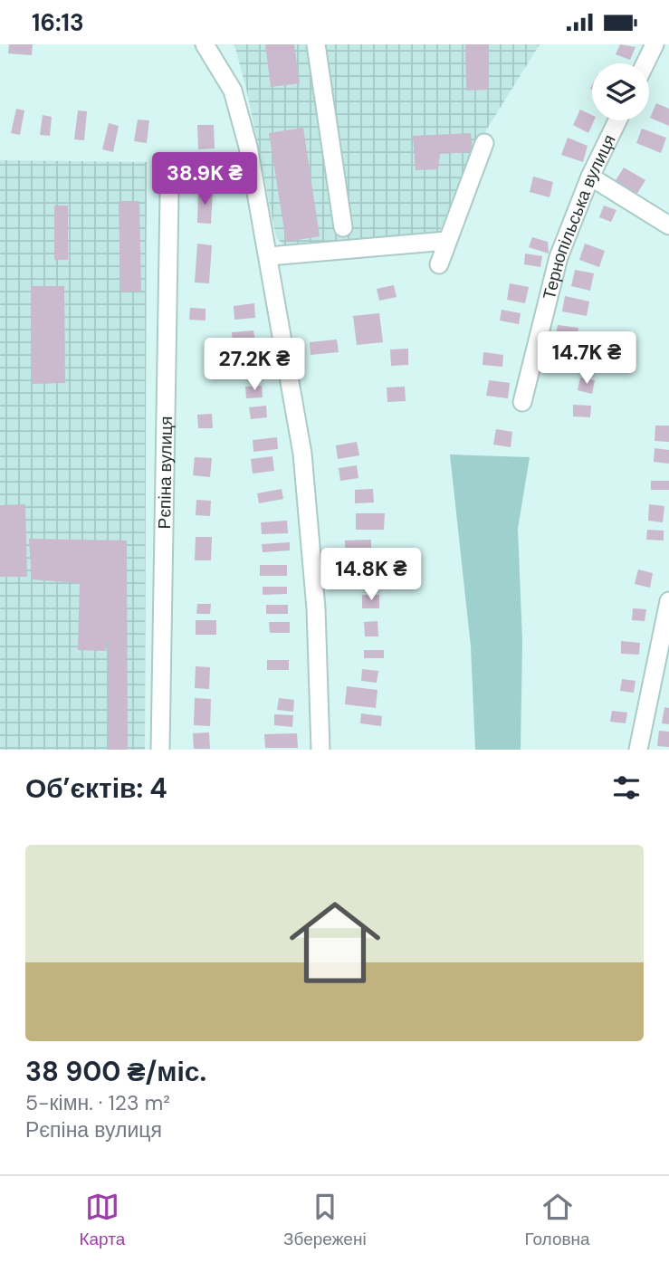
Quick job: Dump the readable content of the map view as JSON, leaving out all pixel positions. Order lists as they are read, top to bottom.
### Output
{
  "streets": {
    "street": ["Тернопільська вулиця", "Рєпіна вулиця"]
  },
  "page": {
    "status": "16:13",
    "price": [
      "38.9K ₴",
      "14.7K ₴",
      "27.2K ₴",
      "14.8K ₴"
    ],
    "heading": "Об’єктів: 4",
    "list": [
      {
        "name": "38 900 ₴/міс.",
        "note": "5-кімн. · 123 m² · Рєпіна вулиця"
      }
    ],
    "tabs": ["Карта", "Збережені", "Головна"]
  }
}
